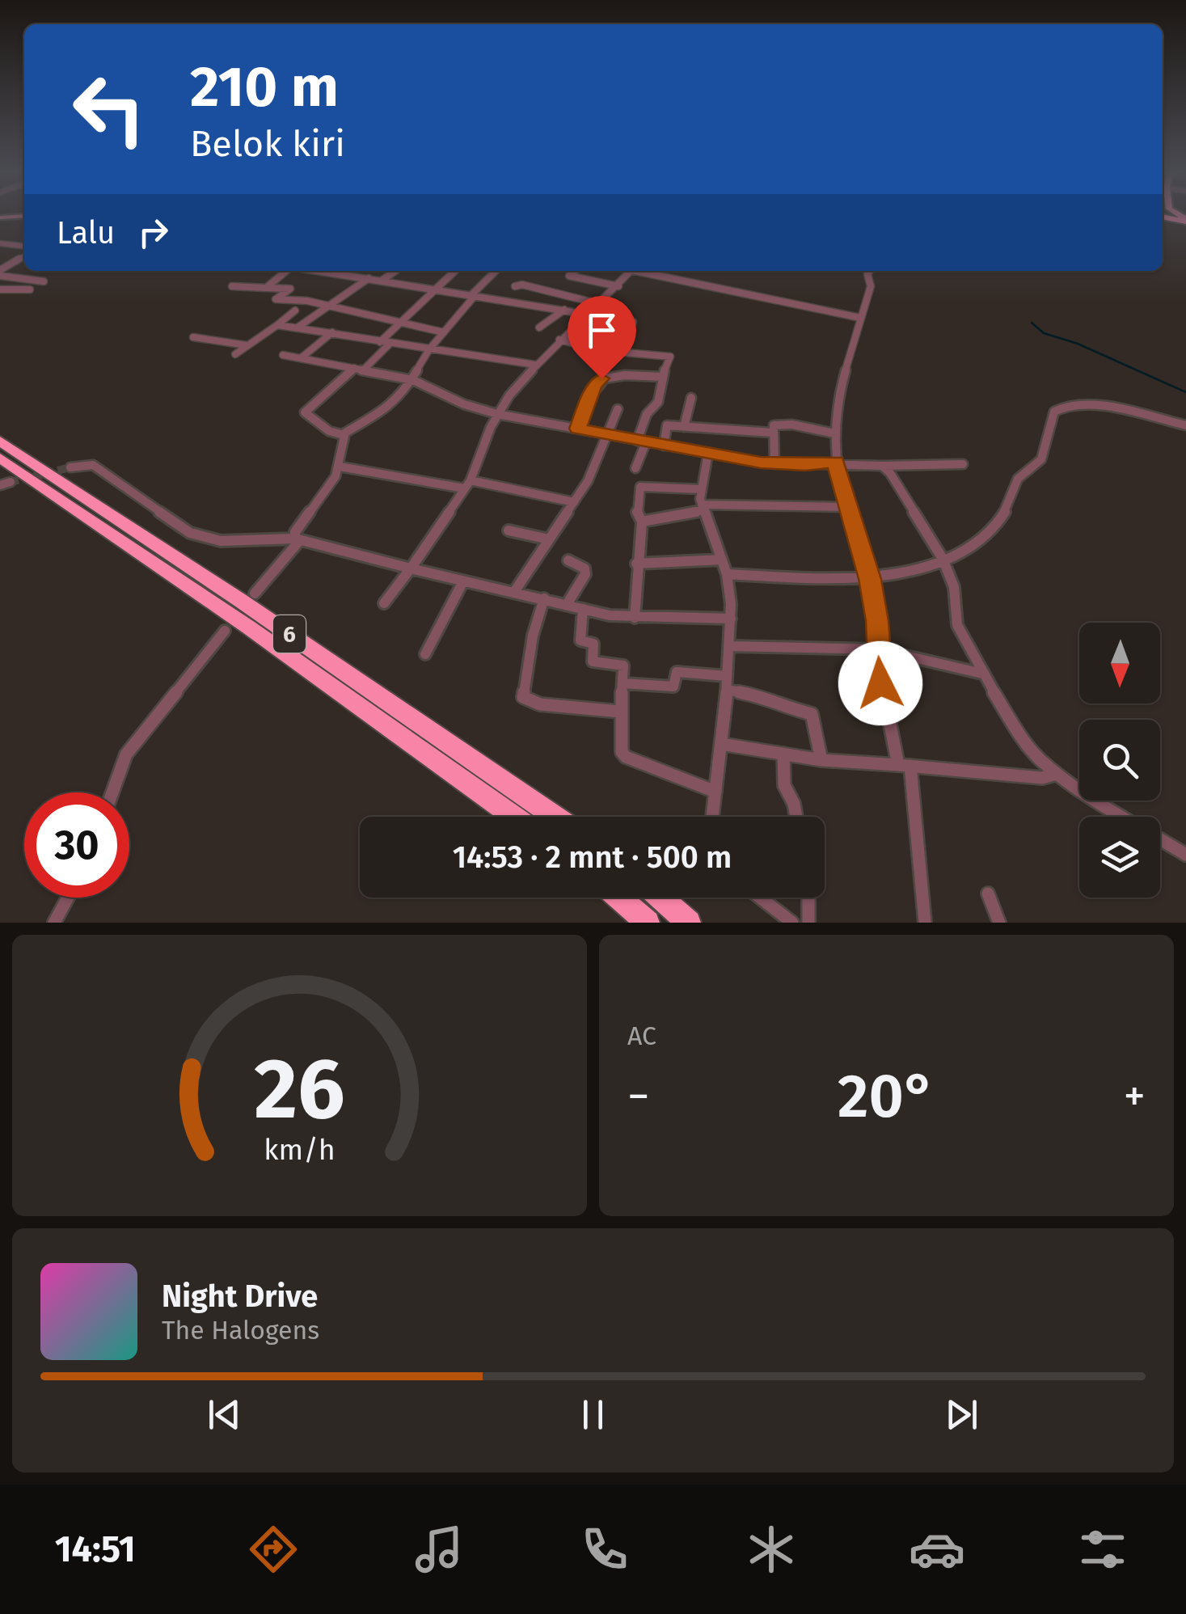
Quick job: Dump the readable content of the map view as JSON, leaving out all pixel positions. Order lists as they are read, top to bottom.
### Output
{
  "streets": {
    "highway": ["6"]
  },
  "north": "bottom",
  "page": {
    "turn": ["210 m", "Belok kiri"],
    "then": "Lalu",
    "limit": "30",
    "trip": "14:53 · 2 mnt · 500 m",
    "tile": "AC",
    "heat": ["−", "20°", "+"],
    "song": ["Night Drive", "The Halogens"],
    "tabs": "14:51",
    "gauge": ["26", "km/h"]
  }
}
